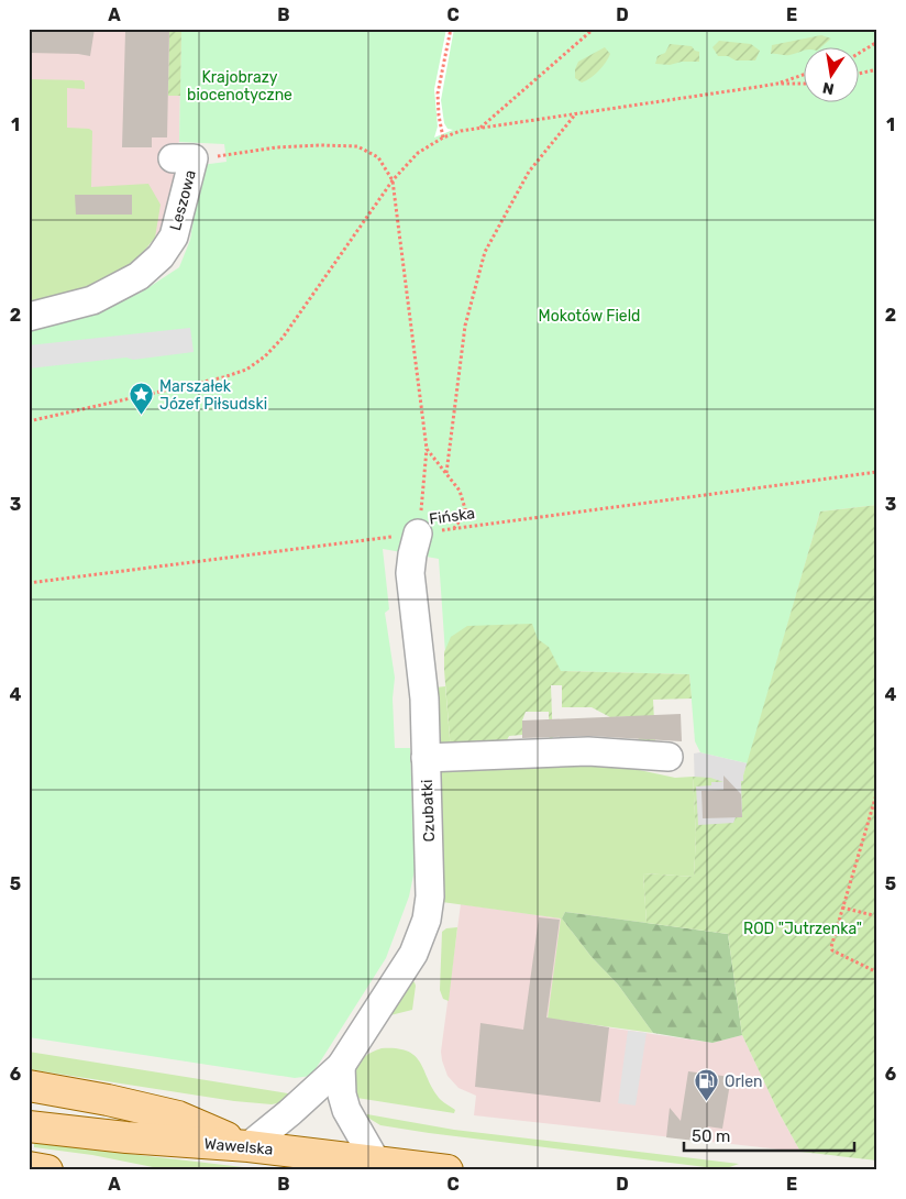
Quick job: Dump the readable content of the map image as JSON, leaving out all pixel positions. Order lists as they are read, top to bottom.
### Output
{
  "streets": {
    "main road": ["Wawelska"],
    "street": ["Leszowa", "Czubatki"],
    "path": ["Fińska"]
  },
  "crossings": [
    ["Fińska", "Czubatki"],
    ["Czubatki", "Wawelska"]
  ],
  "parks": ["Krajobrazy biocenotyczne", "Mokotów Field", "ROD \"Jutrzenka\""],
  "places": {
    "place": ["Marszałek Józef Piłsudski"],
    "fuel station": ["Orlen"]
  },
  "scale_bar": "50 m",
  "north": "bottom",
  "grid": {
    "columns": [
      "A",
      "B",
      "C",
      "D",
      "E"
    ],
    "rows": [
      "1",
      "2",
      "3",
      "4",
      "5",
      "6"
    ]
  }
}
